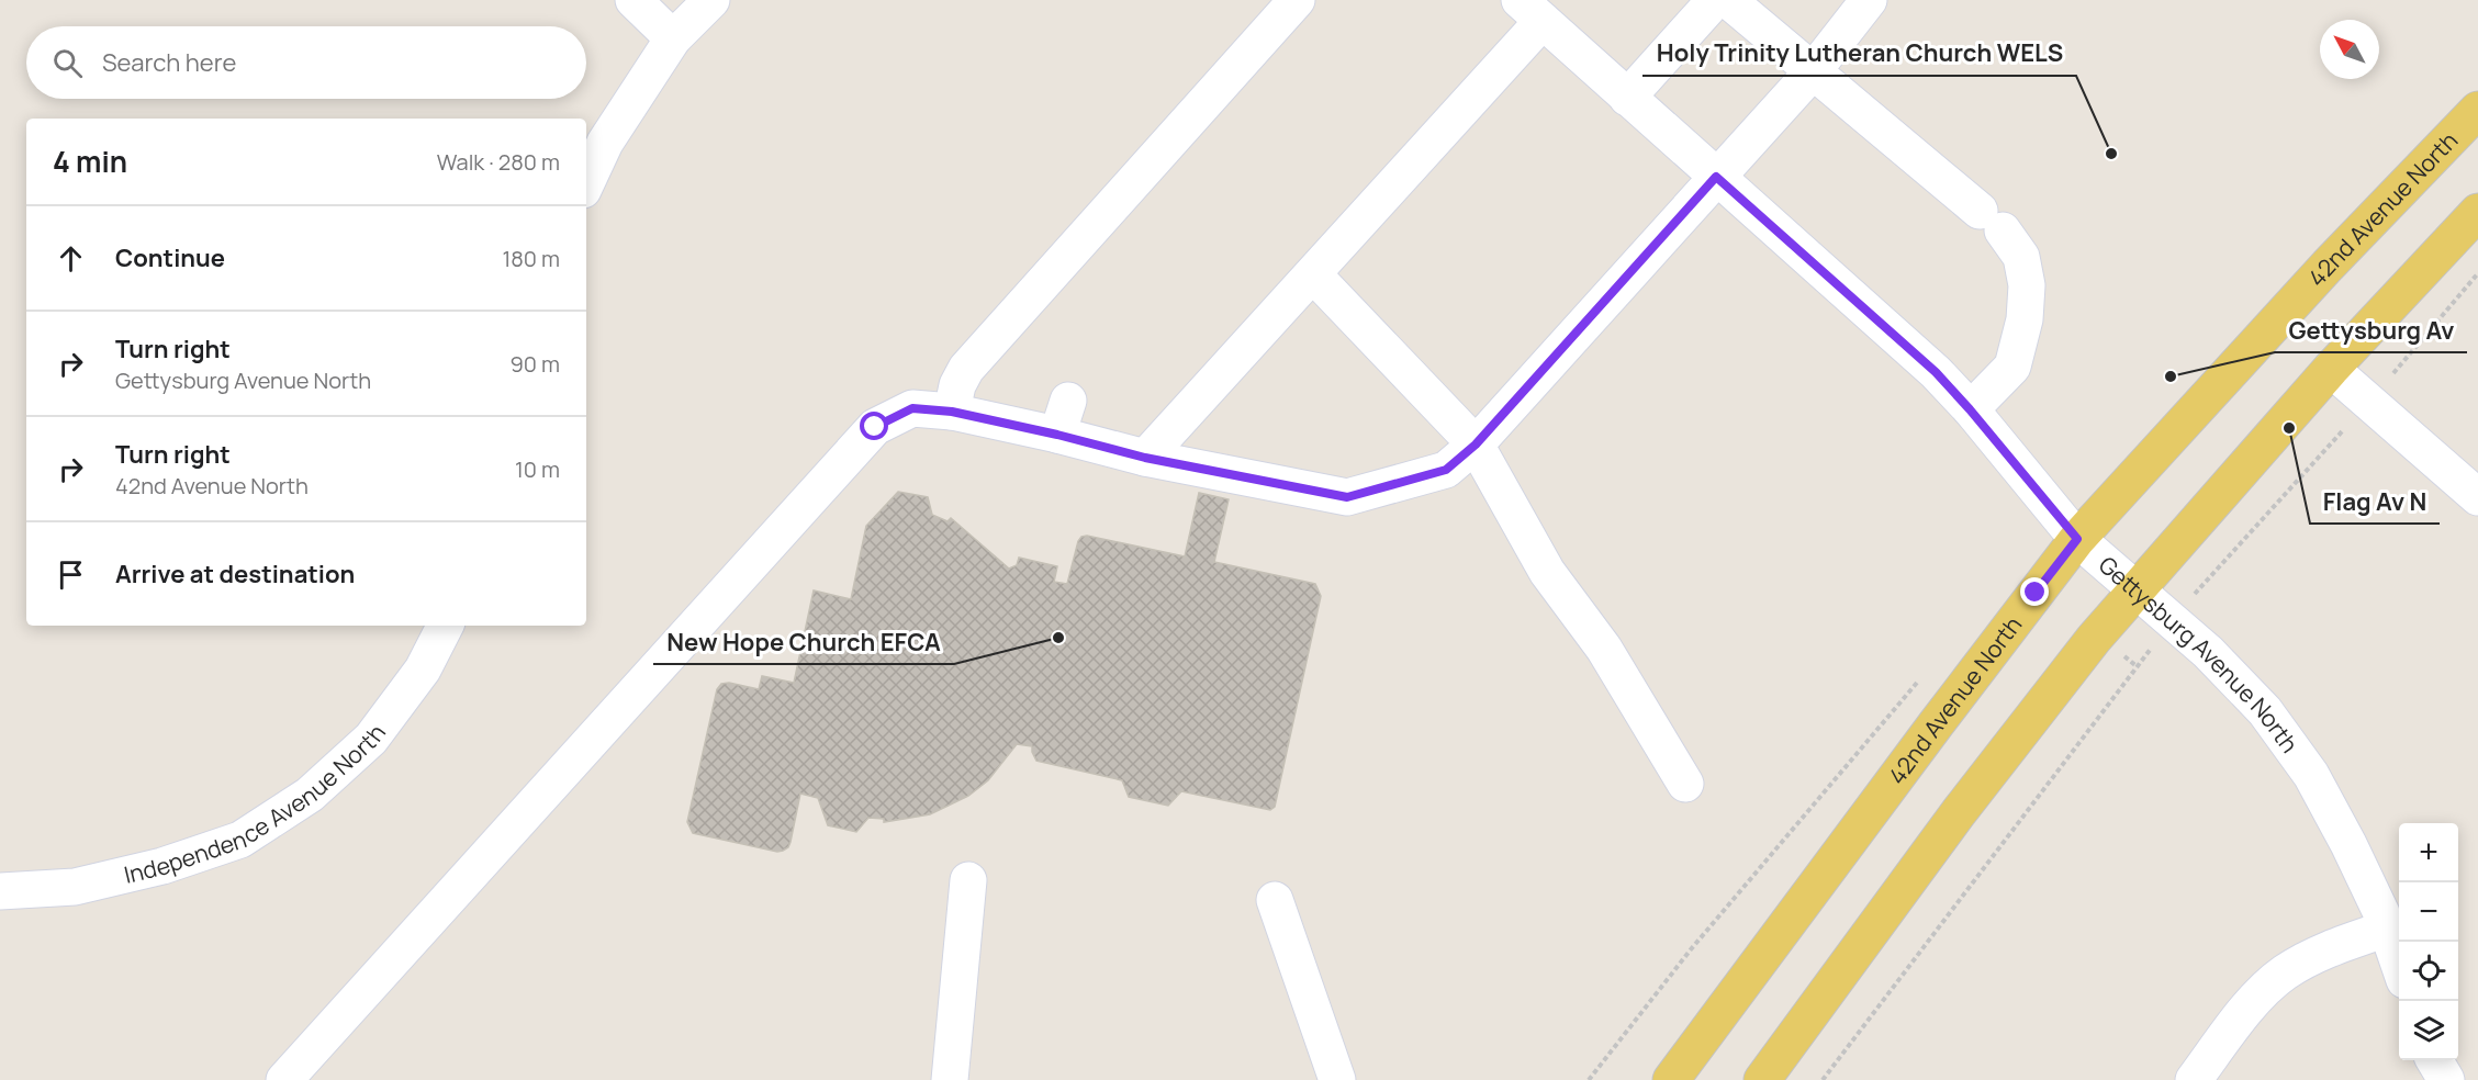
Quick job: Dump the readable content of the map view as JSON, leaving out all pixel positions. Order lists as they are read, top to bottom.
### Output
{
  "streets": {
    "main road": ["42nd Avenue North"],
    "street": ["Gettysburg Avenue North", "Independence Avenue North"]
  },
  "crossings": [
    ["42nd Avenue North", "Gettysburg Avenue North"]
  ],
  "places": [
    "Holy Trinity Lutheran Church WELS",
    "Gettysburg Av",
    "Flag Av N",
    "New Hope Church EFCA"
  ],
  "north": "top left",
  "page": {
    "search": "Search here",
    "heading": ["4 min", "Walk · 280 m"],
    "list": [
      ["Continue", "180 m"],
      ["Turn right", "Gettysburg Avenue North", "90 m"],
      ["Turn right", "42nd Avenue North", "10 m"],
      "Arrive at destination"
    ],
    "map_buttons": ["+", "−"]
  }
}
